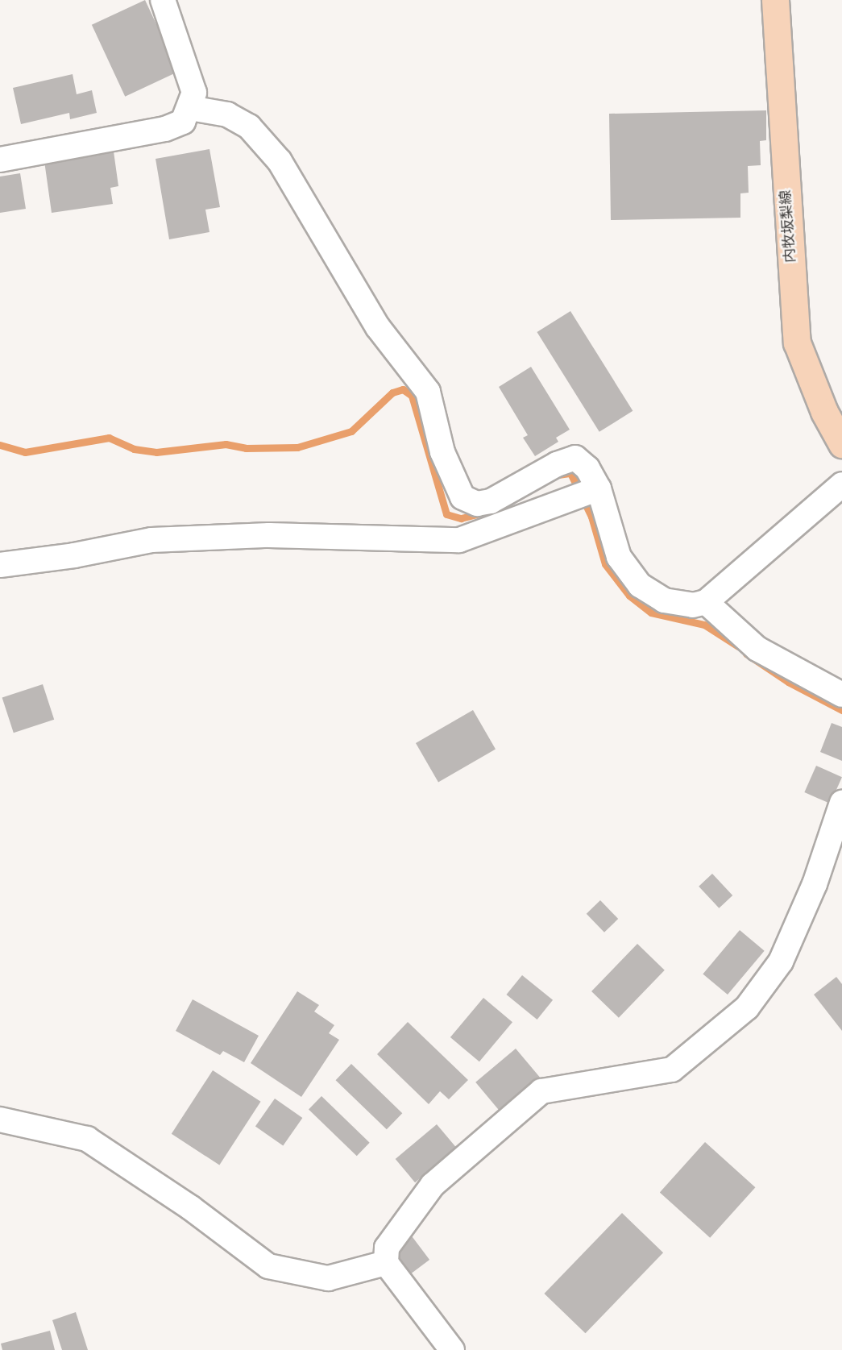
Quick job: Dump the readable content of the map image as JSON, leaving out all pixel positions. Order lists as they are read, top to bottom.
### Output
{
  "streets": {
    "main road": ["内牧坂梨線"]
  }
}
